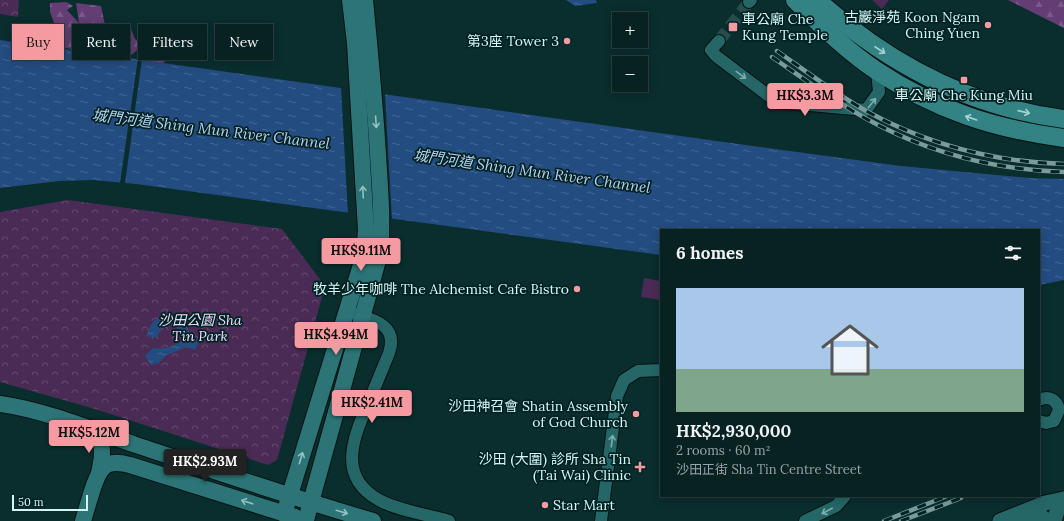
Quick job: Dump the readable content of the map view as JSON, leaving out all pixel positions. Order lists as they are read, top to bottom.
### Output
{
  "water": ["城門河道 Shing Mun River Channel"],
  "parks": ["沙田公園 Sha Tin Park"],
  "places": {
    "other": [
      "古巖淨苑 Koon Ngam Ching Yuen",
      "第3座 Tower 3",
      "牧羊少年咖啡 The Alchemist Cafe Bistro",
      "沙田神召會 Shatin Assembly of God Church",
      "Star Mart"
    ],
    "transit": ["車公廟 Che Kung Temple", "車公廟 Che Kung Miu"],
    "health": ["沙田 (大圍) 診所 Sha Tin (Tai Wai) Clinic"]
  },
  "scale_bar": "50 m",
  "page": {
    "map_buttons": ["+", "−"],
    "chip": [
      "Buy",
      "Rent",
      "Filters",
      "New"
    ],
    "price": [
      "HK$3.3M",
      "HK$9.11M",
      "HK$4.94M",
      "HK$2.41M",
      "HK$5.12M",
      "HK$2.93M"
    ],
    "heading": "6 homes",
    "list": [
      {
        "name": "HK$2,930,000",
        "note": "2 rooms · 60 m² · 沙田正街 Sha Tin Centre Street"
      }
    ],
    "scale": "50 m"
  }
}
